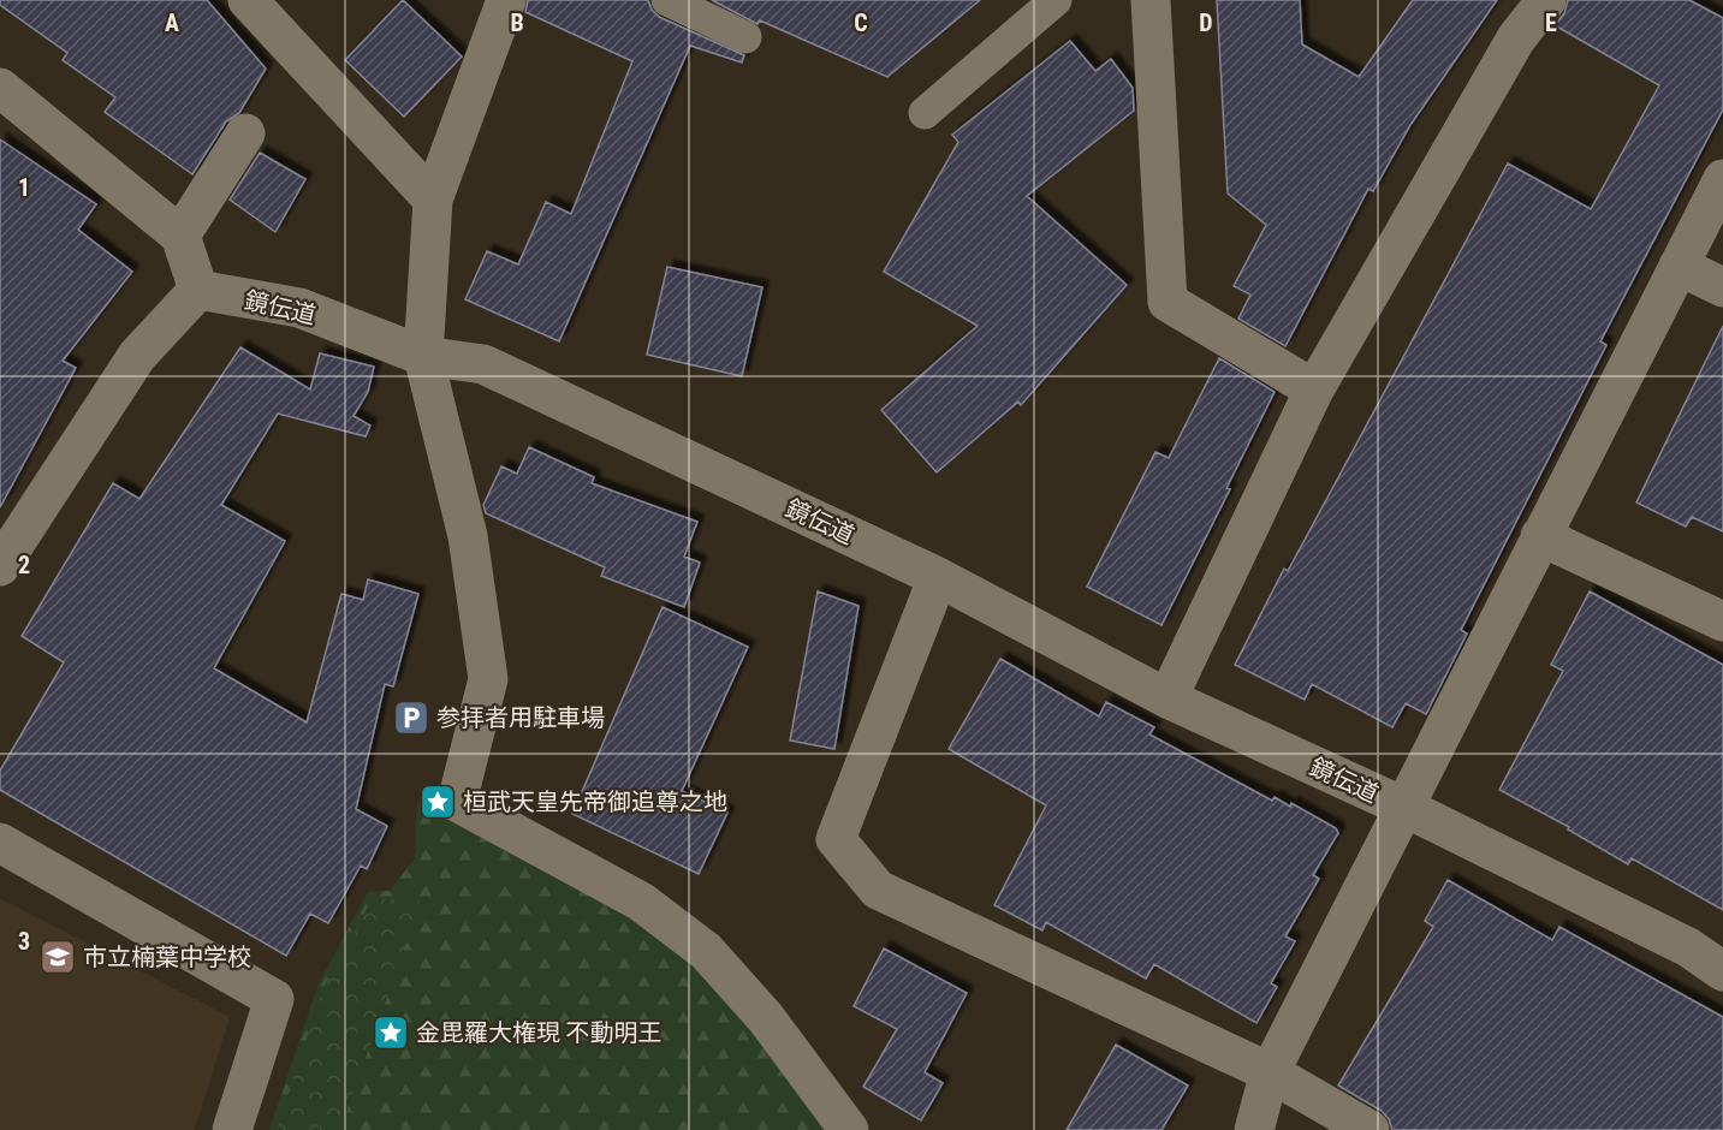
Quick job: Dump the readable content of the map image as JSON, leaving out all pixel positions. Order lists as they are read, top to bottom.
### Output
{
  "streets": {
    "street": ["鏡伝道"]
  },
  "places": {
    "parking": ["参拝者用駐車場"],
    "place": ["桓武天皇先帝御追尊之地", "金毘羅大権現 不動明王"],
    "school or university": ["市立楠葉中学校"]
  },
  "grid": {
    "columns": [
      "A",
      "B",
      "C",
      "D",
      "E"
    ],
    "rows": ["1", "2", "3"]
  }
}
